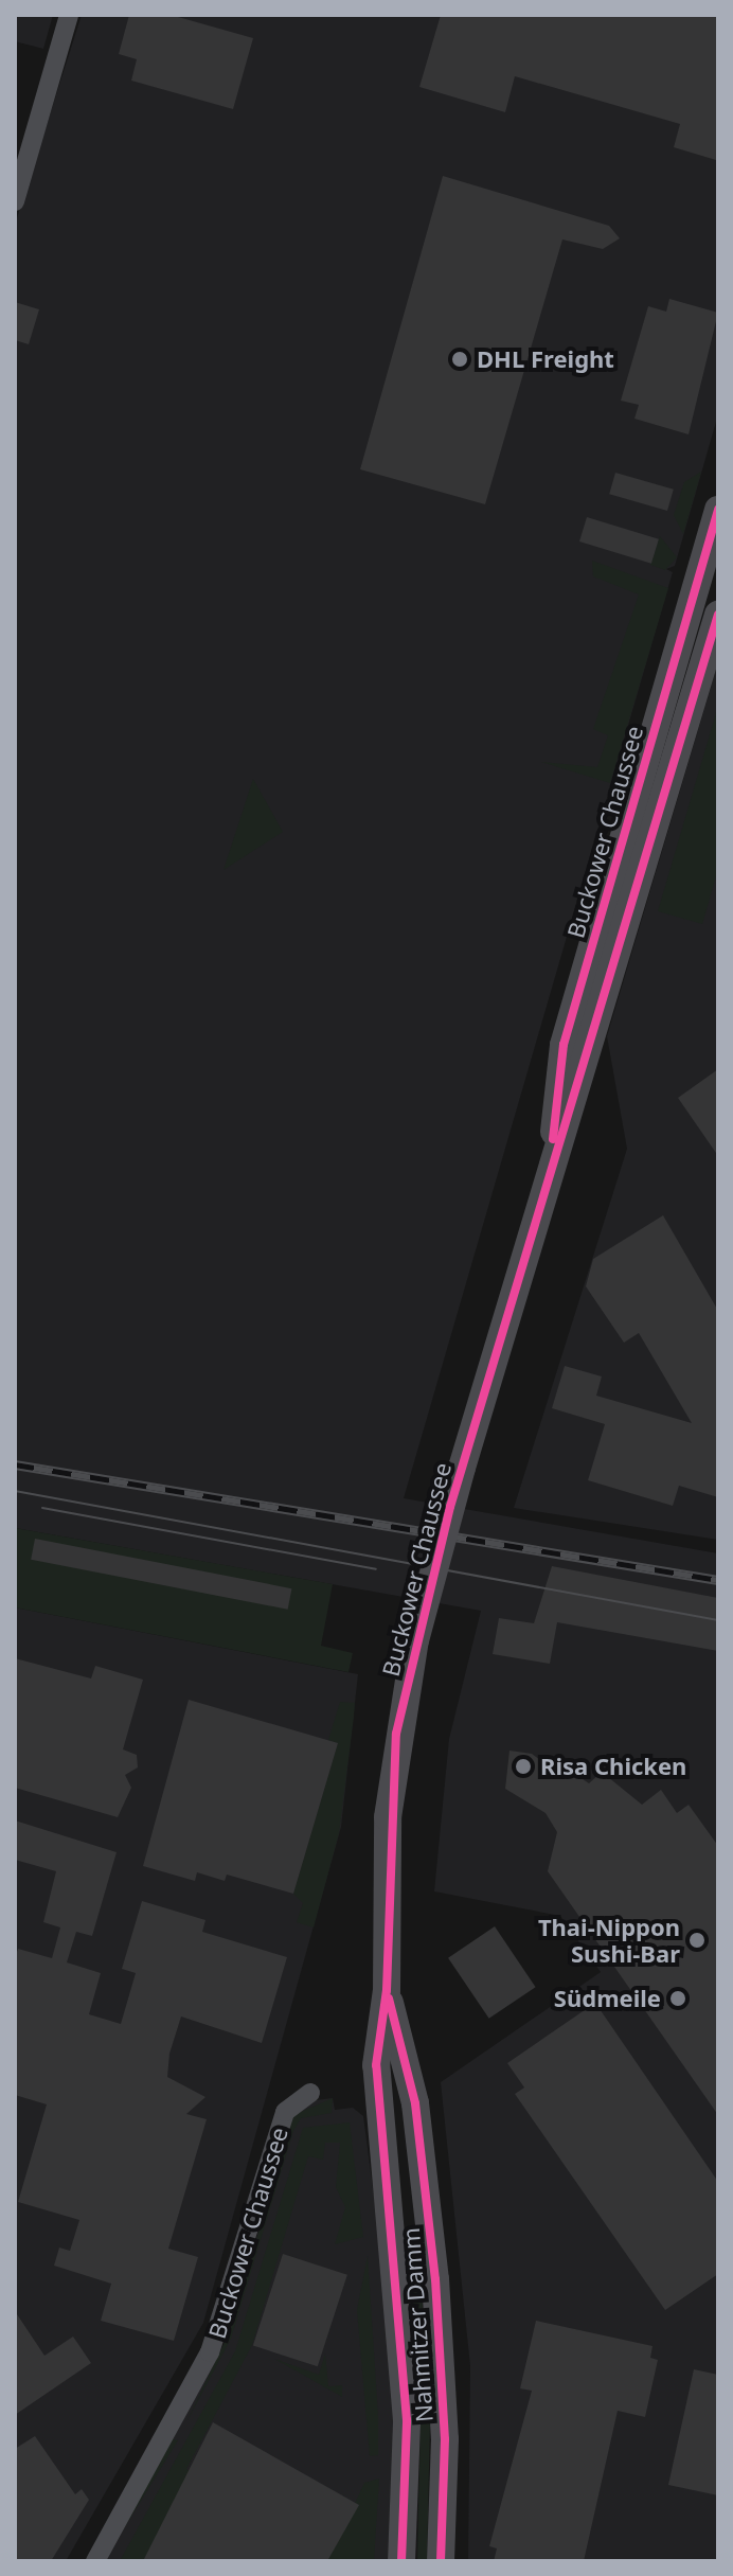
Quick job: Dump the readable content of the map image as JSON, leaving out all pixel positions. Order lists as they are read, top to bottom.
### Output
{
  "streets": {
    "main road": ["Buckower Chaussee", "Nahmitzer Damm"]
  },
  "crossings": [
    ["Buckower Chaussee", "Nahmitzer Damm"]
  ],
  "places": [
    "DHL Freight",
    "Risa Chicken",
    "Thai-Nippon Sushi-Bar",
    "Südmeile"
  ]
}
